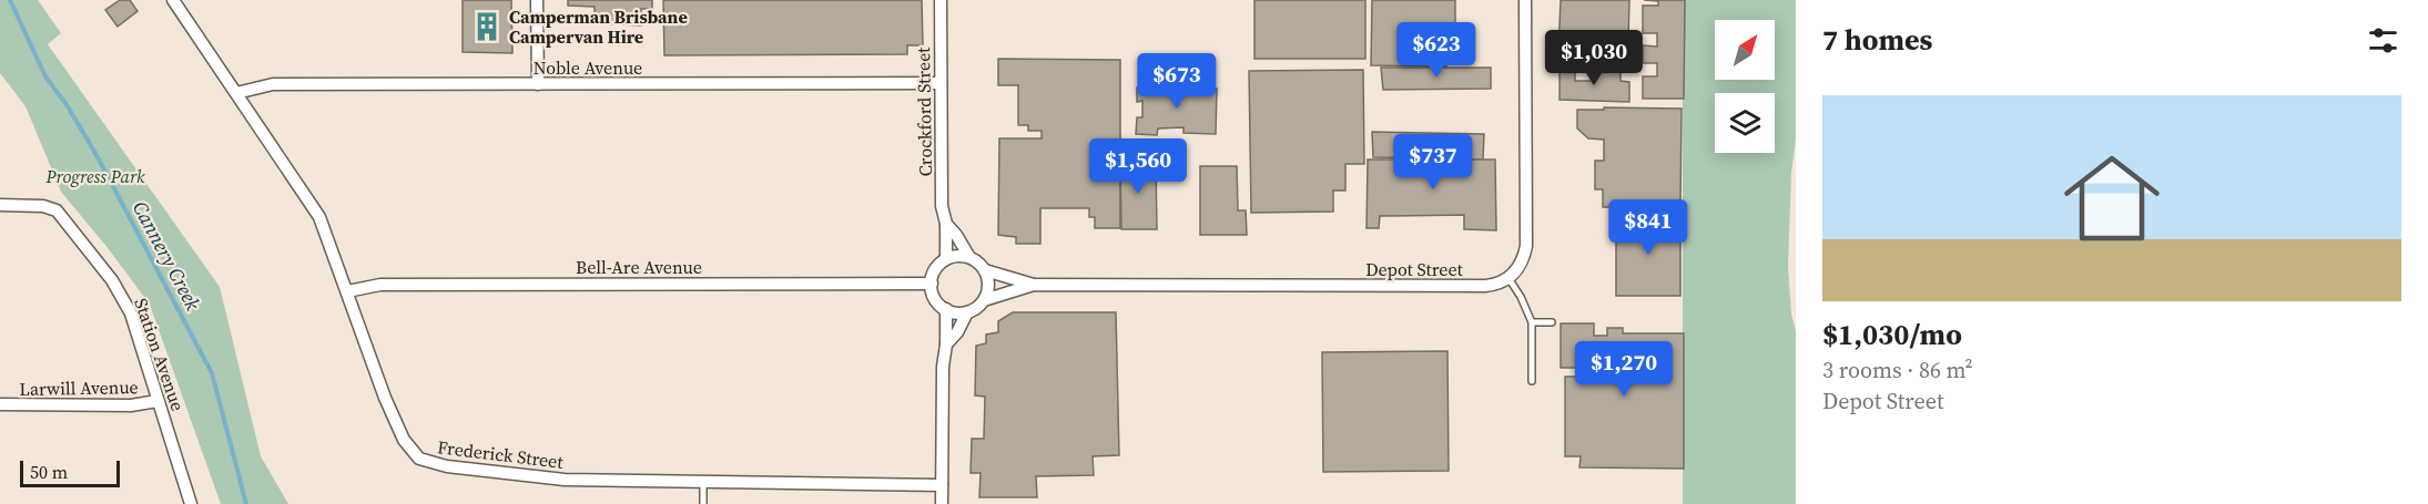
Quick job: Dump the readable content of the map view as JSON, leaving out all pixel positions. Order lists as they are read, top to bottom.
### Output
{
  "streets": {
    "street": [
      "Noble Avenue",
      "Crockford Street",
      "Bell-Are Avenue",
      "Depot Street",
      "Station Avenue",
      "Larwill Avenue",
      "Frederick Street"
    ]
  },
  "crossings": [
    ["Noble Avenue", "Crockford Street"],
    ["Noble Avenue", "Frederick Street"],
    ["Crockford Street", "Bell-Are Avenue"],
    ["Crockford Street", "Depot Street"],
    ["Bell-Are Avenue", "Depot Street"],
    ["Bell-Are Avenue", "Frederick Street"],
    ["Station Avenue", "Larwill Avenue"]
  ],
  "water": ["Cannery Creek"],
  "parks": ["Progress Park"],
  "places": {
    "building": ["Camperman Brisbane Campervan Hire"]
  },
  "scale_bar": "50 m",
  "north": "top right",
  "page": {
    "heading": "7 homes",
    "price": [
      "$623",
      "$1,030",
      "$673",
      "$737",
      "$1,560",
      "$841",
      "$1,270"
    ],
    "list": [
      {
        "name": "$1,030/mo",
        "note": "3 rooms · 86 m² · Depot Street"
      }
    ],
    "scale": "50 m"
  }
}
